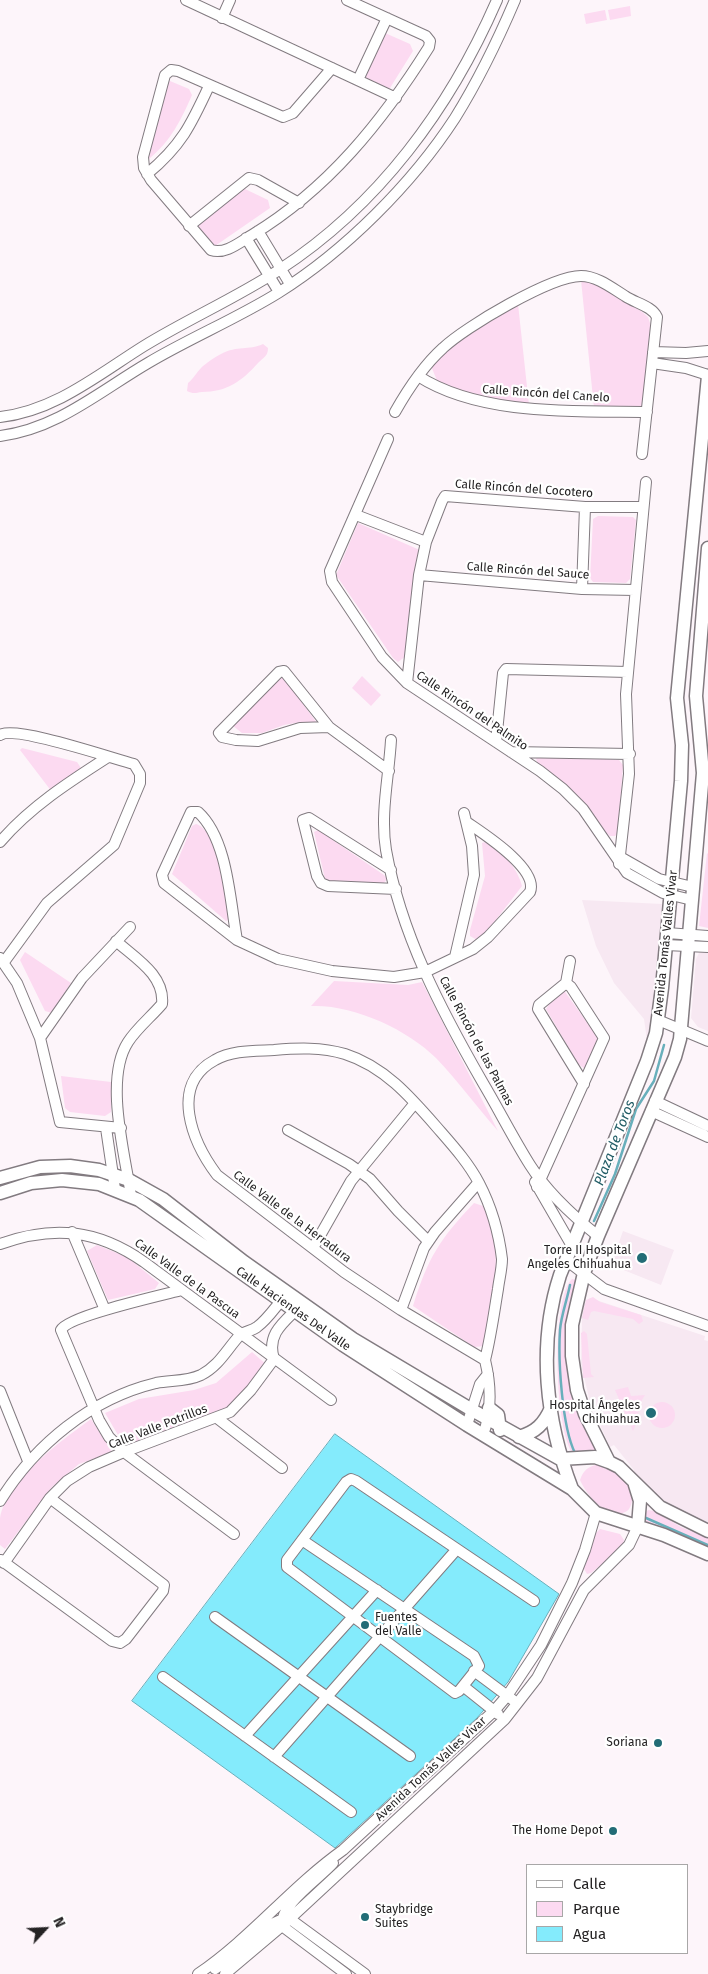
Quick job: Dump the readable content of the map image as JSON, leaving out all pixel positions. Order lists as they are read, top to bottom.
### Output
{
  "streets": {
    "main road": ["Avenida Tomás Valles Vivar", "Calle Haciendas Del Valle"],
    "street": [
      "Calle Rincón del Canelo",
      "Calle Rincón del Cocotero",
      "Calle Rincón del Sauce",
      "Calle Rincón del Palmito",
      "Calle Rincón de las Palmas",
      "Calle Valle de la Herradura",
      "Calle Valle de la Pascua",
      "Calle Valle Potrillos"
    ]
  },
  "crossings": [
    ["Calle Rincón del Cocotero", "Calle Rincón del Sauce"],
    ["Calle Rincón del Cocotero", "Calle Rincón del Palmito"],
    ["Calle Rincón del Palmito", "Avenida Tomás Valles Vivar"],
    ["Avenida Tomás Valles Vivar", "Calle Haciendas Del Valle"],
    ["Calle Valle de la Herradura", "Calle Haciendas Del Valle"],
    ["Calle Valle de la Pascua", "Calle Valle Potrillos"]
  ],
  "water": ["Plaza de Toros"],
  "places": [
    "Torre II Hospital Angeles Chihuahua",
    "Hospital Ángeles Chihuahua",
    "Fuentes del Valle",
    "Soriana",
    "The Home Depot",
    "Staybridge Suites"
  ],
  "legend": ["Calle", "Parque", "Agua"],
  "north": "top right"
}
